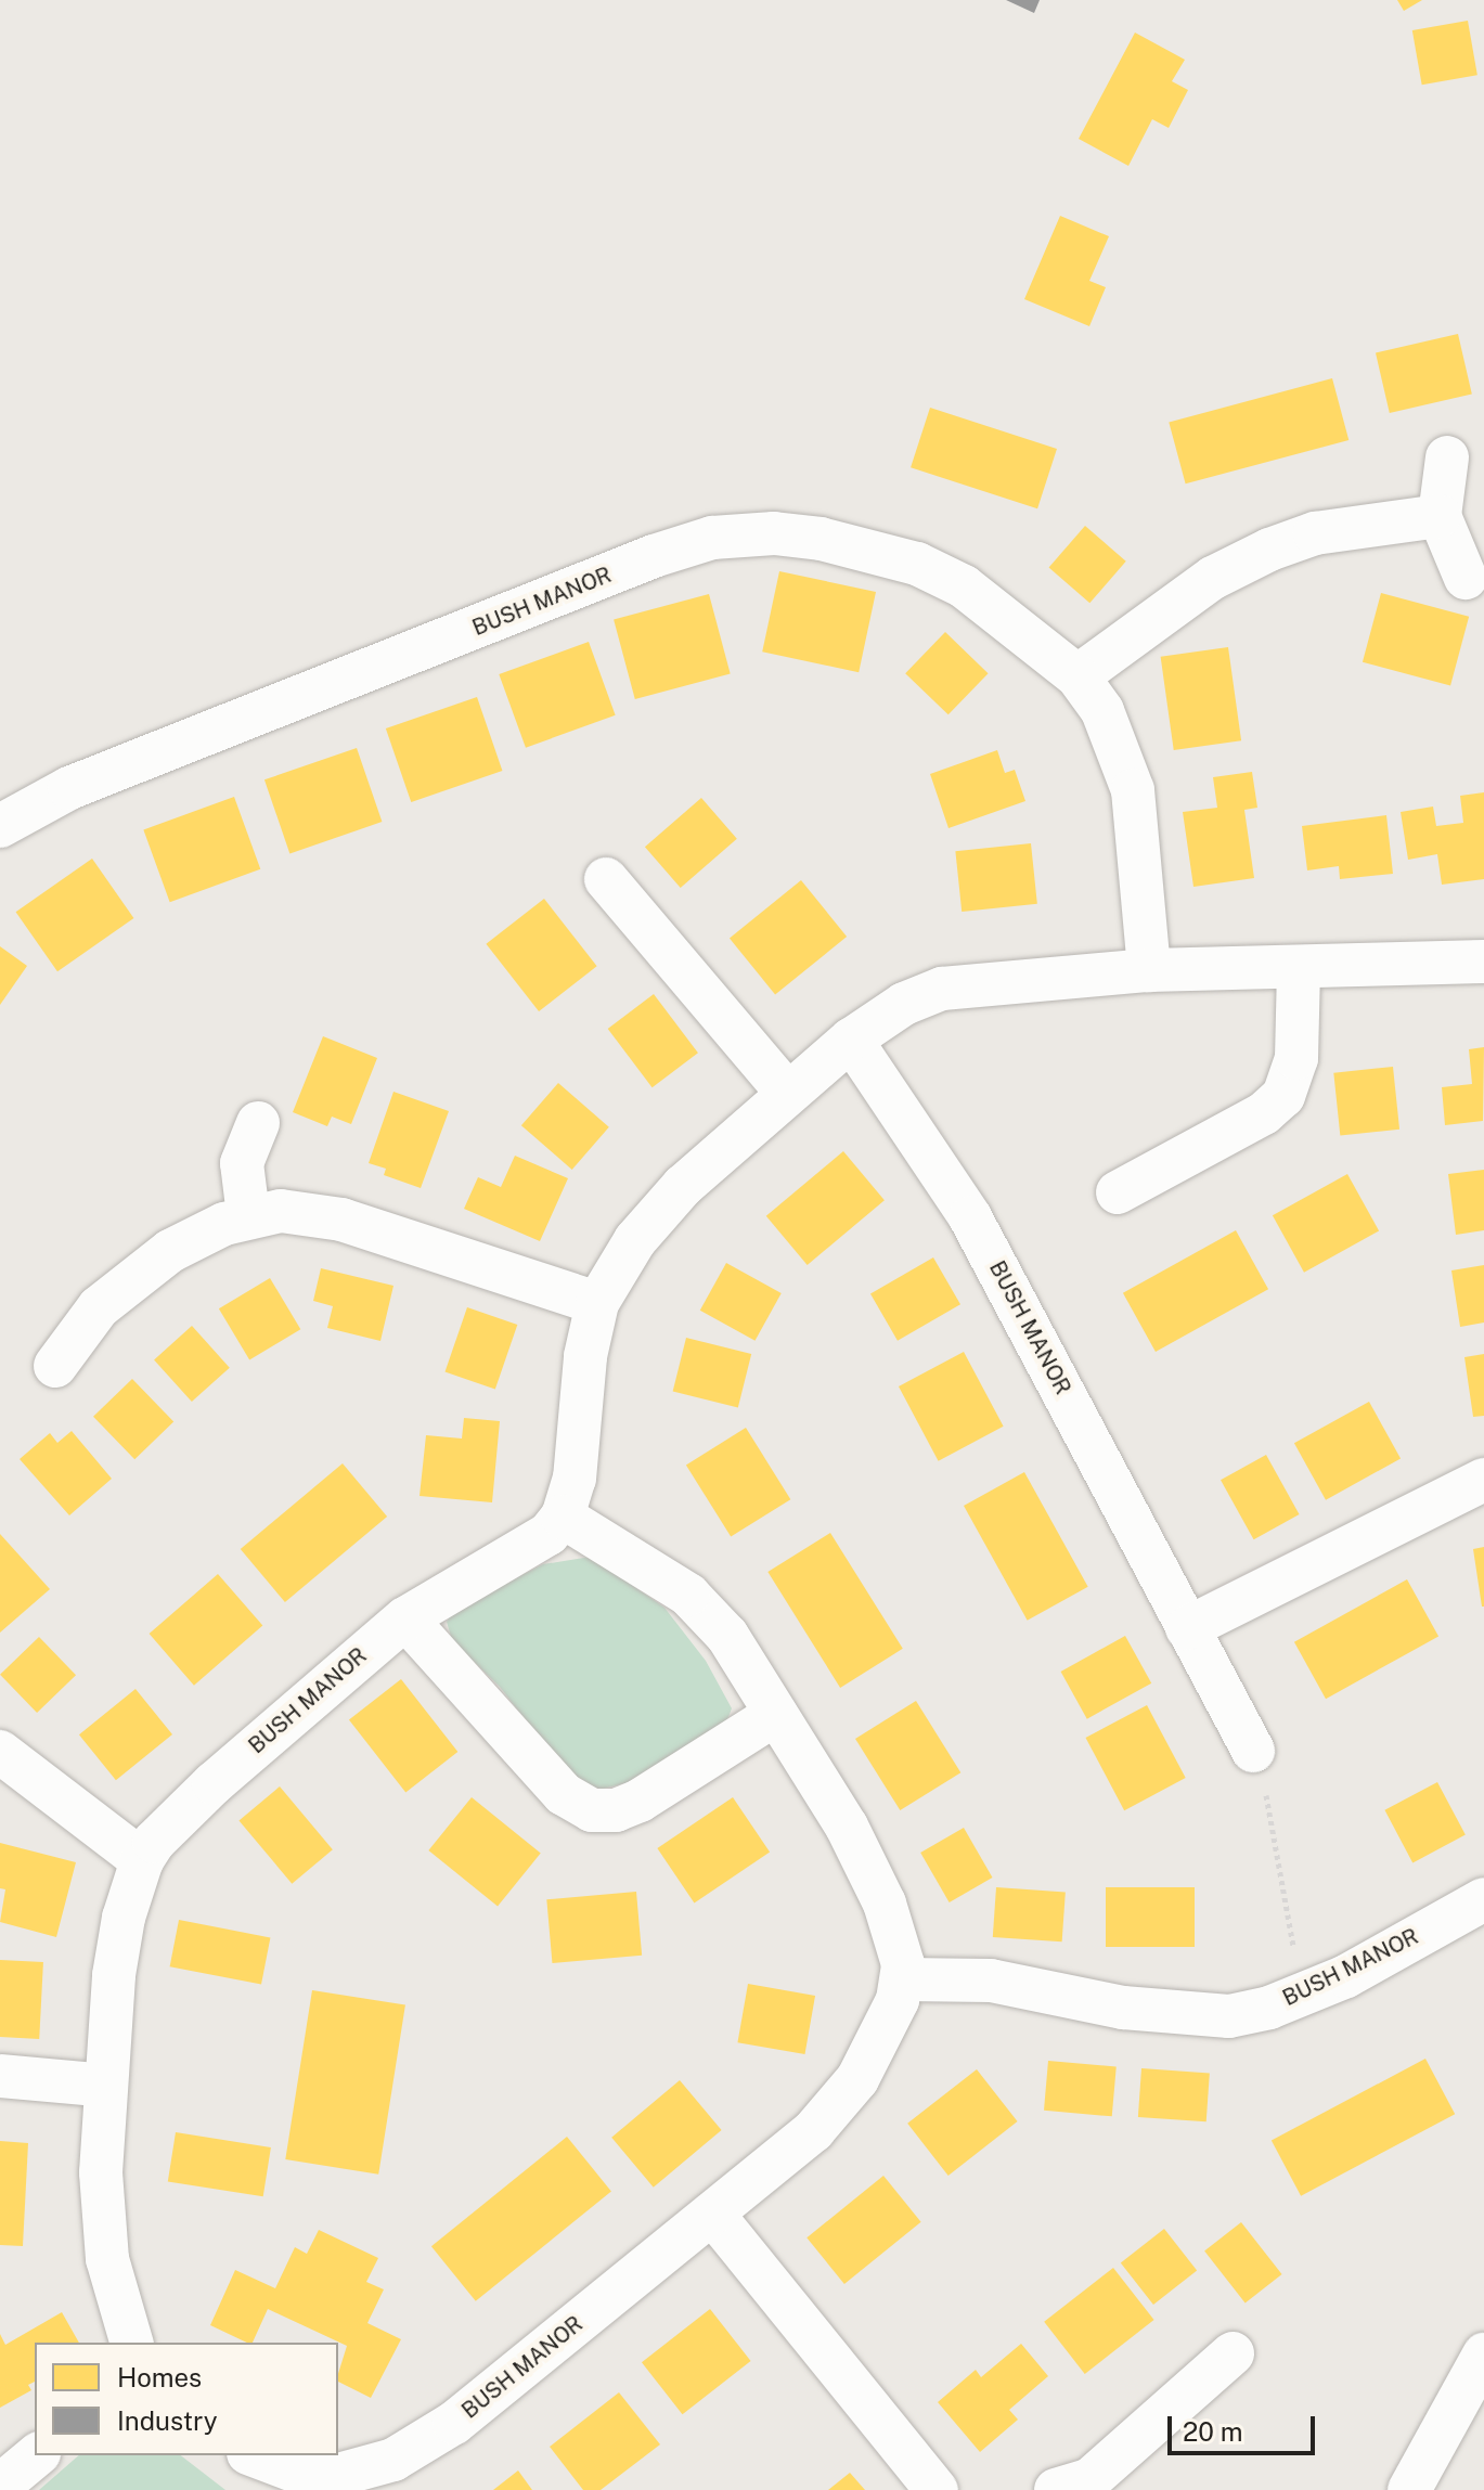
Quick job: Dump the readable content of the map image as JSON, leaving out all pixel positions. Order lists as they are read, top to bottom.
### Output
{
  "streets": {
    "street": ["BUSH MANOR"]
  },
  "legend": ["Homes", "Industry"],
  "scale_bar": "20 m"
}
